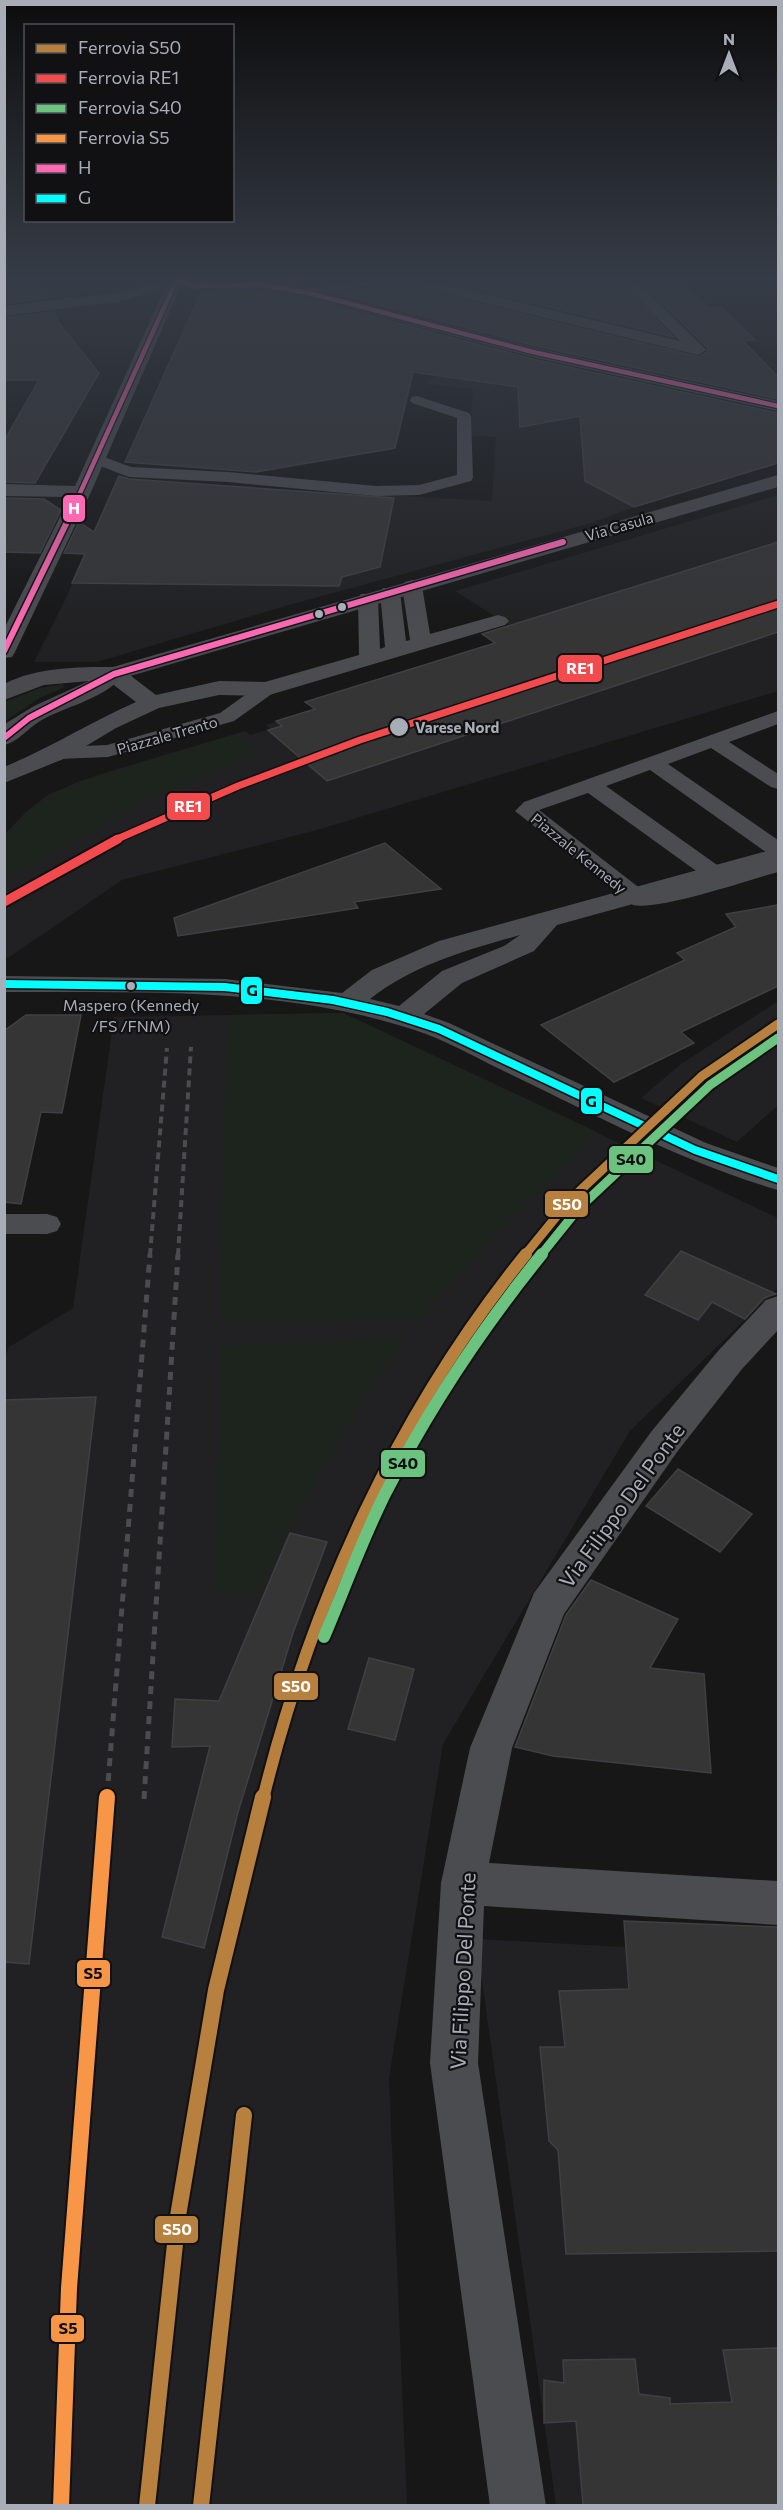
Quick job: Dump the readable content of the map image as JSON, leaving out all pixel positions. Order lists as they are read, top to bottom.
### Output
{
  "streets": {
    "main road": ["Via Casula"],
    "street": ["Piazzale Trento", "Piazzale Kennedy", "Via Filippo Del Ponte"]
  },
  "crossings": [
    ["Via Casula", "Piazzale Trento"]
  ],
  "places": ["Varese Nord", "Maspero (Kennedy /FS /FNM)"],
  "lines": [
    "transit line H",
    "rail line RE1",
    "transit line G",
    "rail line S50",
    "rail line S40",
    "rail line S5"
  ],
  "legend": [
    "Ferrovia S50",
    "Ferrovia RE1",
    "Ferrovia S40",
    "Ferrovia S5",
    "H",
    "G"
  ],
  "north": "top"
}
